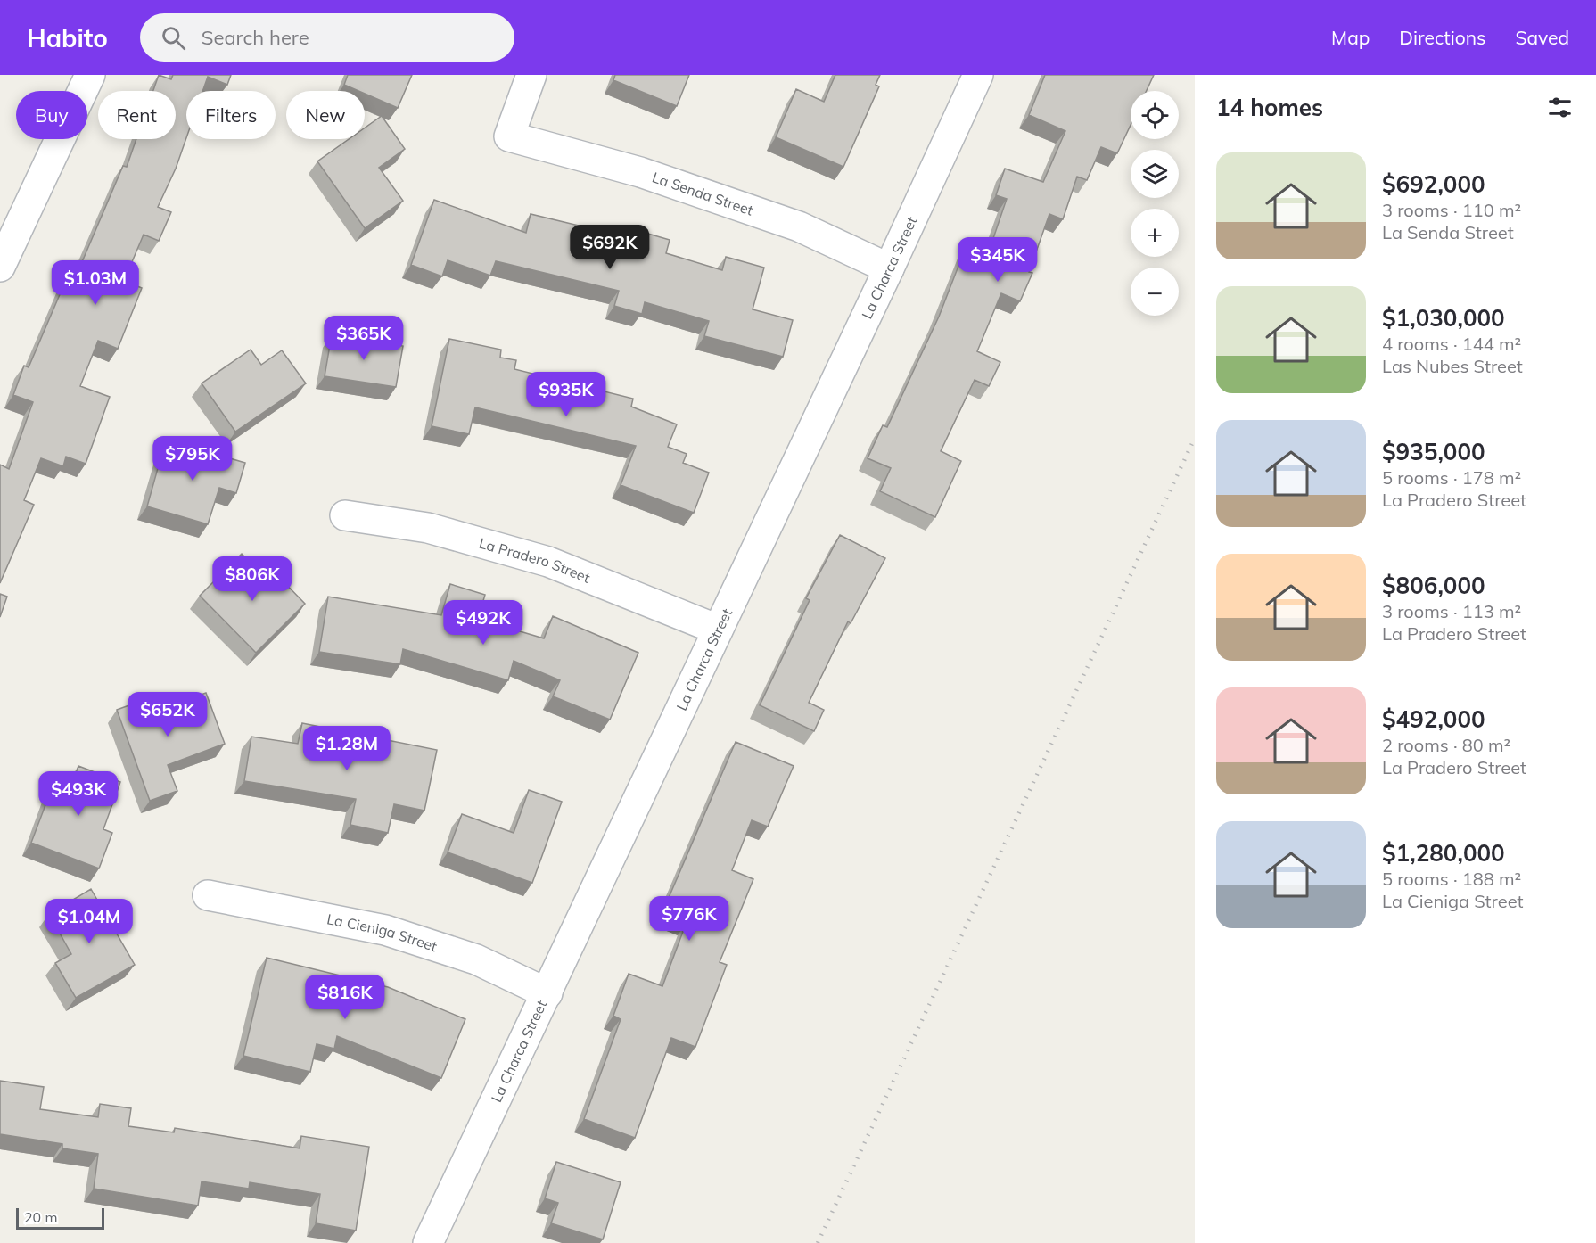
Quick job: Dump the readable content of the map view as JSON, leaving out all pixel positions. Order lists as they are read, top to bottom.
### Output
{
  "streets": {
    "street": [
      "La Senda Street",
      "La Charca Street",
      "La Pradero Street",
      "La Cieniga Street"
    ]
  },
  "crossings": [
    ["La Senda Street", "La Charca Street"],
    ["La Charca Street", "La Pradero Street"],
    ["La Charca Street", "La Cieniga Street"]
  ],
  "scale_bar": "20 m",
  "page": {
    "header": "Habito",
    "search": "Search here",
    "nav": ["Map", "Directions", "Saved"],
    "heading": "14 homes",
    "map_buttons": ["+", "−"],
    "chip": [
      "Buy",
      "Rent",
      "Filters",
      "New"
    ],
    "list": [
      {
        "name": "$692,000",
        "note": "3 rooms · 110 m² · La Senda Street"
      },
      {
        "name": "$1,030,000",
        "note": "4 rooms · 144 m² · Las Nubes Street"
      },
      {
        "name": "$935,000",
        "note": "5 rooms · 178 m² · La Pradero Street"
      },
      {
        "name": "$806,000",
        "note": "3 rooms · 113 m² · La Pradero Street"
      },
      {
        "name": "$492,000",
        "note": "2 rooms · 80 m² · La Pradero Street"
      },
      {
        "name": "$1,280,000",
        "note": "5 rooms · 188 m² · La Cieniga Street"
      }
    ],
    "price": [
      "$692K",
      "$345K",
      "$1.03M",
      "$365K",
      "$935K",
      "$795K",
      "$806K",
      "$492K",
      "$652K",
      "$1.28M",
      "$493K",
      "$776K",
      "$1.04M",
      "$816K"
    ],
    "scale": "20 m"
  }
}
